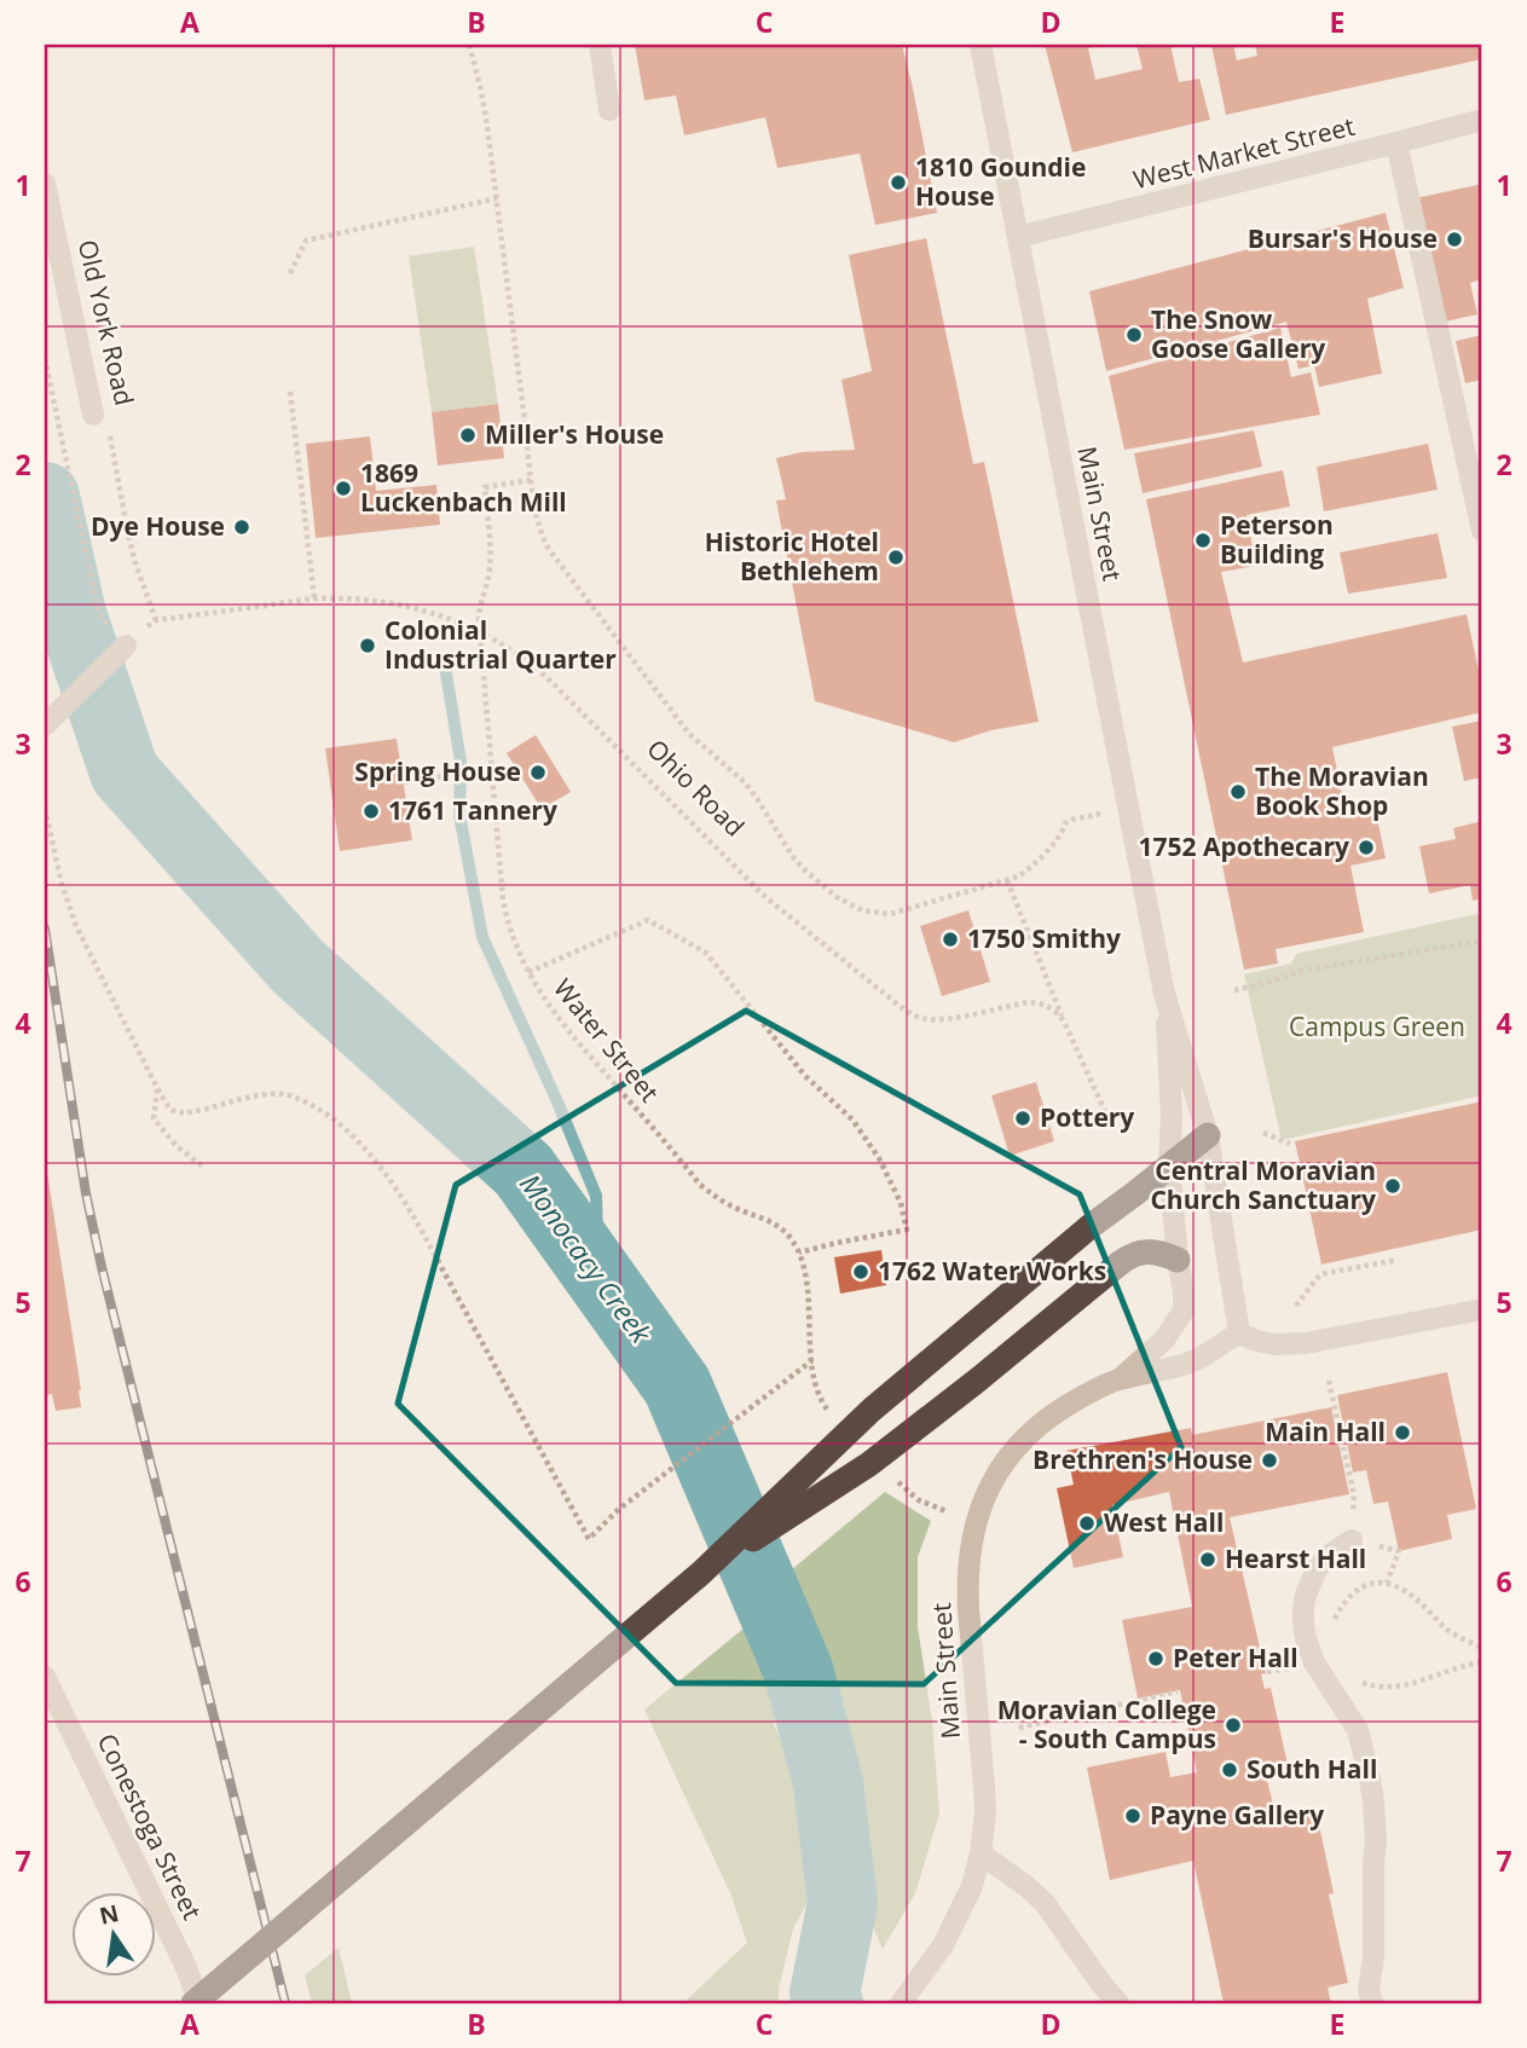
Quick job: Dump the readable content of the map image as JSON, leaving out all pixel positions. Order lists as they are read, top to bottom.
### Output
{
  "streets": {
    "street": [
      "West Market Street",
      "Old York Road",
      "Main Street",
      "Conestoga Street"
    ],
    "path": ["Ohio Road", "Water Street"]
  },
  "crossings": [
    ["West Market Street", "Main Street"],
    ["Old York Road", "Ohio Road"],
    ["Ohio Road", "Water Street"]
  ],
  "water": ["Monocacy Creek"],
  "parks": ["Campus Green"],
  "places": [
    "1810 Goundie House",
    "Bursar's House",
    "The Snow Goose Gallery",
    "Miller's House",
    "1869 Luckenbach Mill",
    "Dye House",
    "Peterson Building",
    "Historic Hotel Bethlehem",
    "Colonial Industrial Quarter",
    "Spring House",
    "The Moravian Book Shop",
    "1761 Tannery",
    "1752 Apothecary",
    "1750 Smithy",
    "Pottery",
    "Central Moravian Church Sanctuary",
    "1762 Water Works",
    "Main Hall",
    "Brethren's House",
    "West Hall",
    "Hearst Hall",
    "Peter Hall",
    "Moravian College - South Campus",
    "South Hall",
    "Payne Gallery"
  ],
  "north": "top",
  "grid": {
    "columns": [
      "A",
      "B",
      "C",
      "D",
      "E"
    ],
    "rows": [
      "1",
      "2",
      "3",
      "4",
      "5",
      "6",
      "7"
    ]
  }
}
